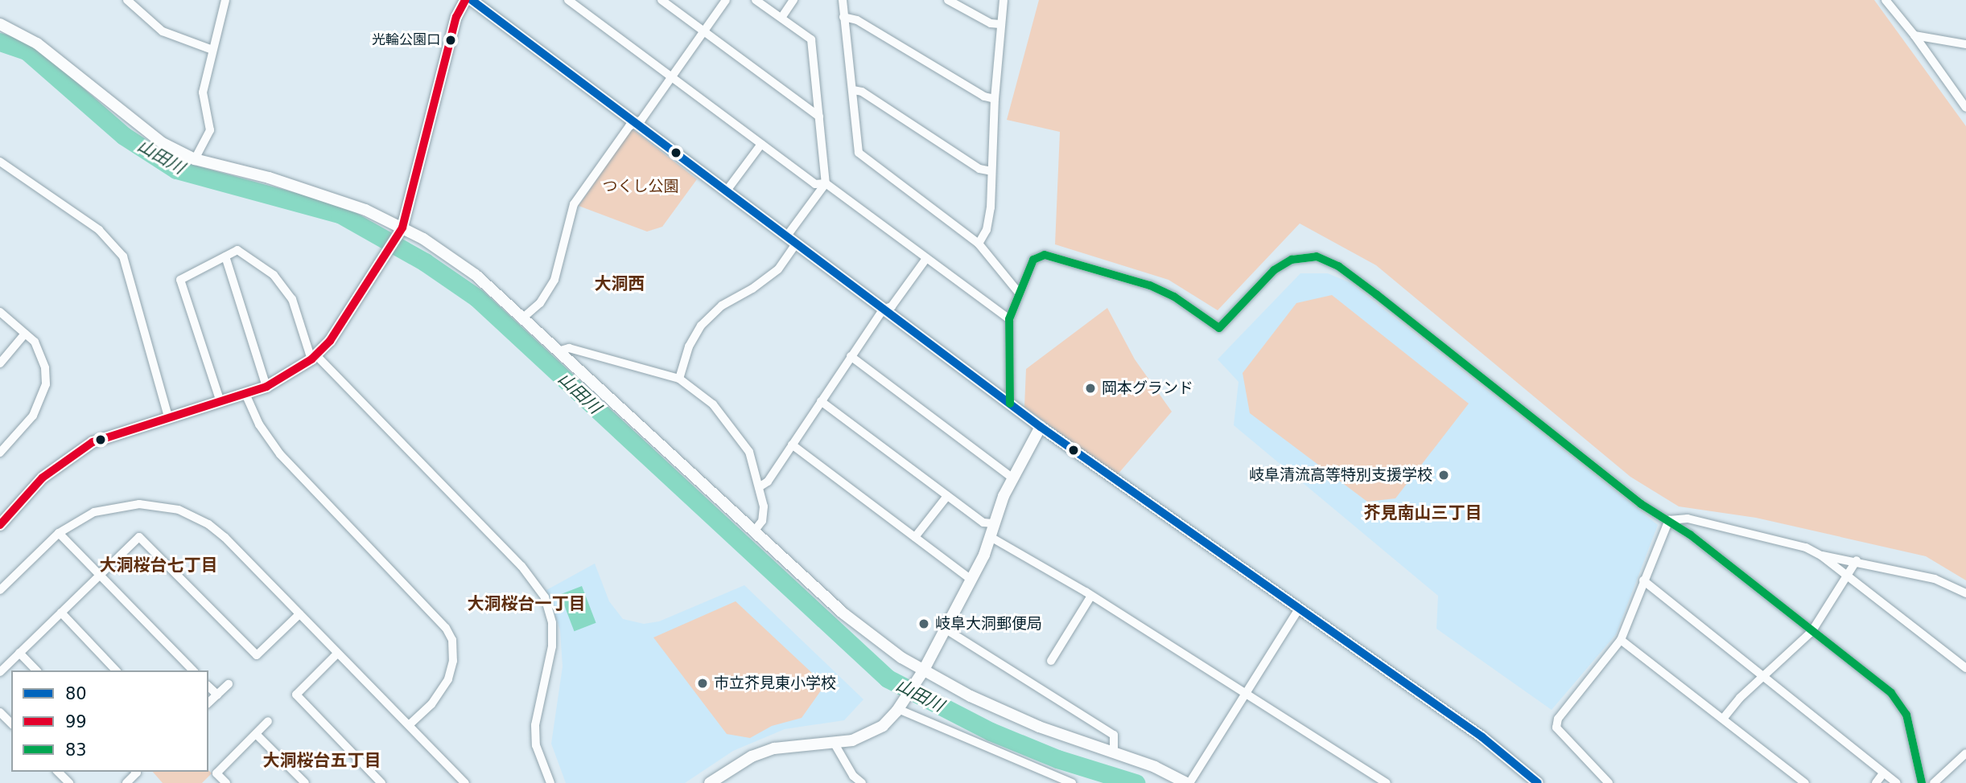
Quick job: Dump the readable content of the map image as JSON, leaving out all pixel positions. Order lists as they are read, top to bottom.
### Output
{
  "districts": [
    "大洞西",
    "芥見南山三丁目",
    "大洞桜台七丁目",
    "大洞桜台一丁目",
    "大洞桜台五丁目"
  ],
  "water": ["山田川"],
  "parks": ["つくし公園"],
  "places": [
    "光輪公園口",
    "岡本グランド",
    "岐阜清流高等特別支援学校",
    "岐阜大洞郵便局",
    "市立芥見東小学校"
  ],
  "lines": ["transit line 80", "transit line 99", "transit line 83"],
  "legend": ["80", "99", "83"]
}
